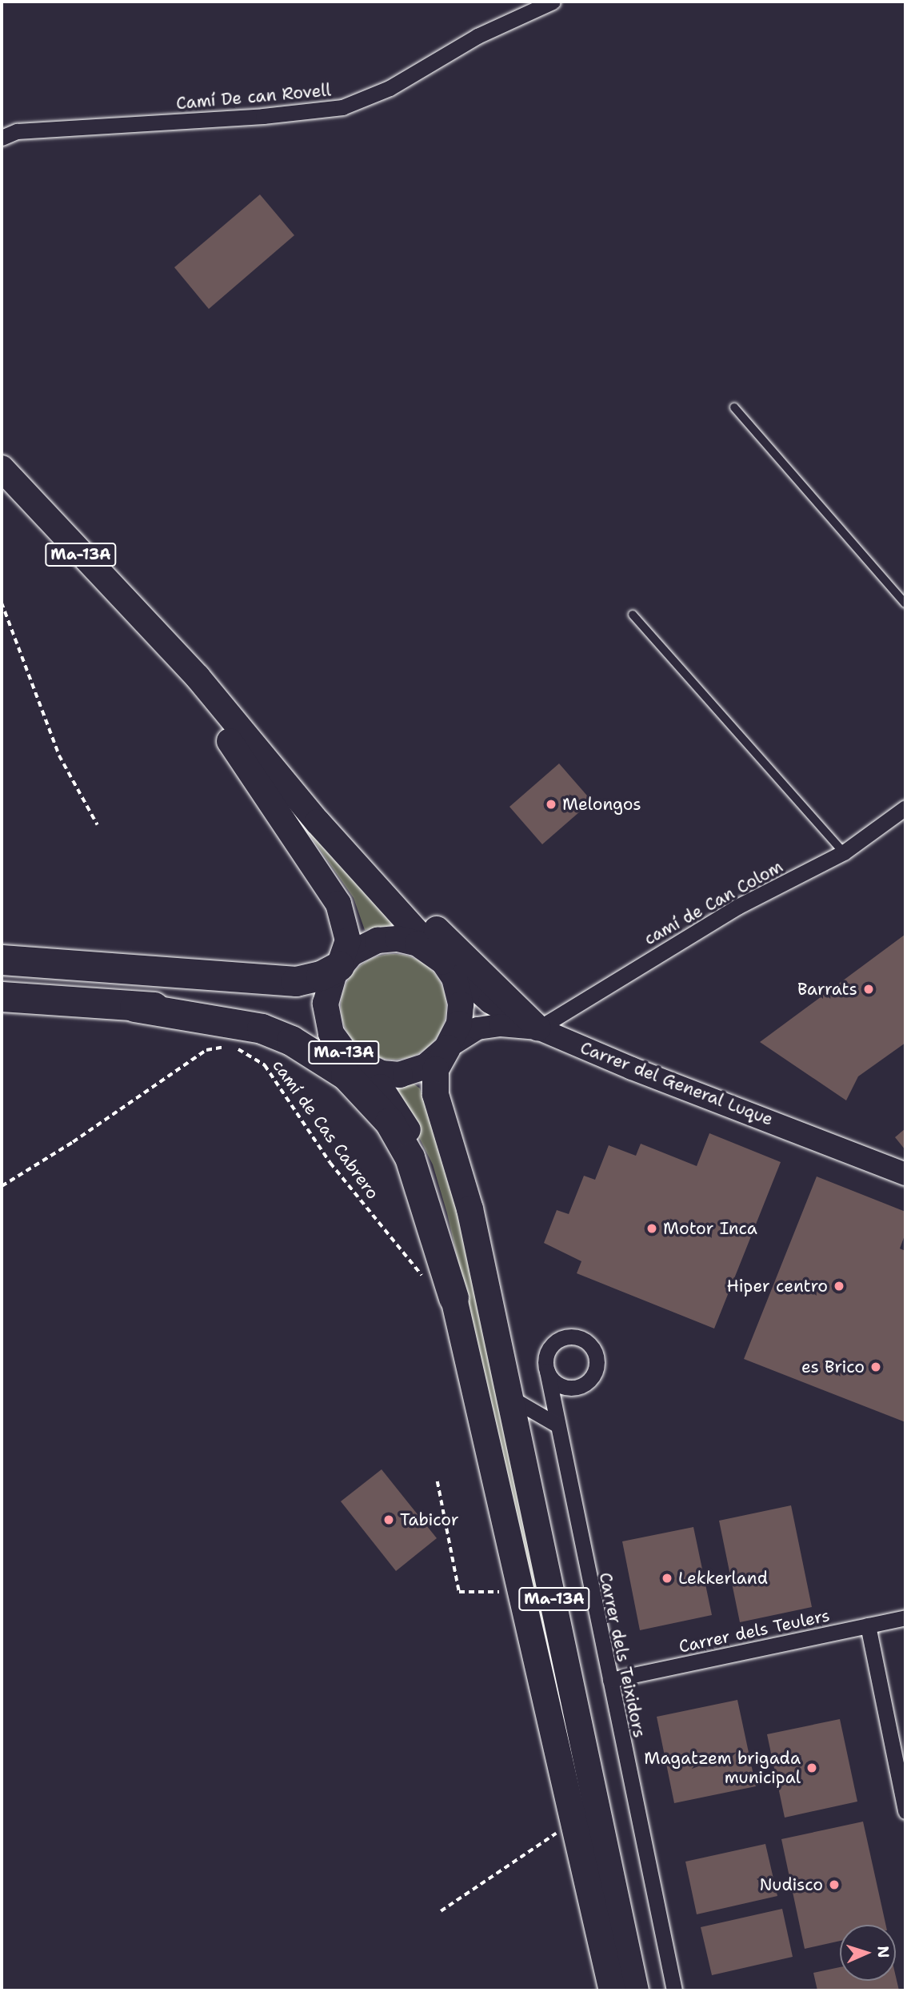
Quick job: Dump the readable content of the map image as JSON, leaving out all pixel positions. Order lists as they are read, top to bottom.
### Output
{
  "streets": {
    "highway": ["Ma-13A"],
    "main road": ["Carrer del General Luque"],
    "street": [
      "Camí De can Rovell",
      "camí de Can Colom",
      "Carrer dels Teulers",
      "Carrer dels Teixidors"
    ],
    "path": ["camí de Cas Cabrero"]
  },
  "crossings": [
    ["Ma-13A", "Carrer del General Luque"],
    ["camí de Can Colom", "Carrer del General Luque"],
    ["Carrer dels Teulers", "Carrer dels Teixidors"]
  ],
  "places": [
    "Melongos",
    "Barrats",
    "Motor Inca",
    "Hiper centro",
    "es Brico",
    "Tabicor",
    "Lekkerland",
    "Magatzem brigada municipal",
    "Nudisco"
  ],
  "north": "right"
}
